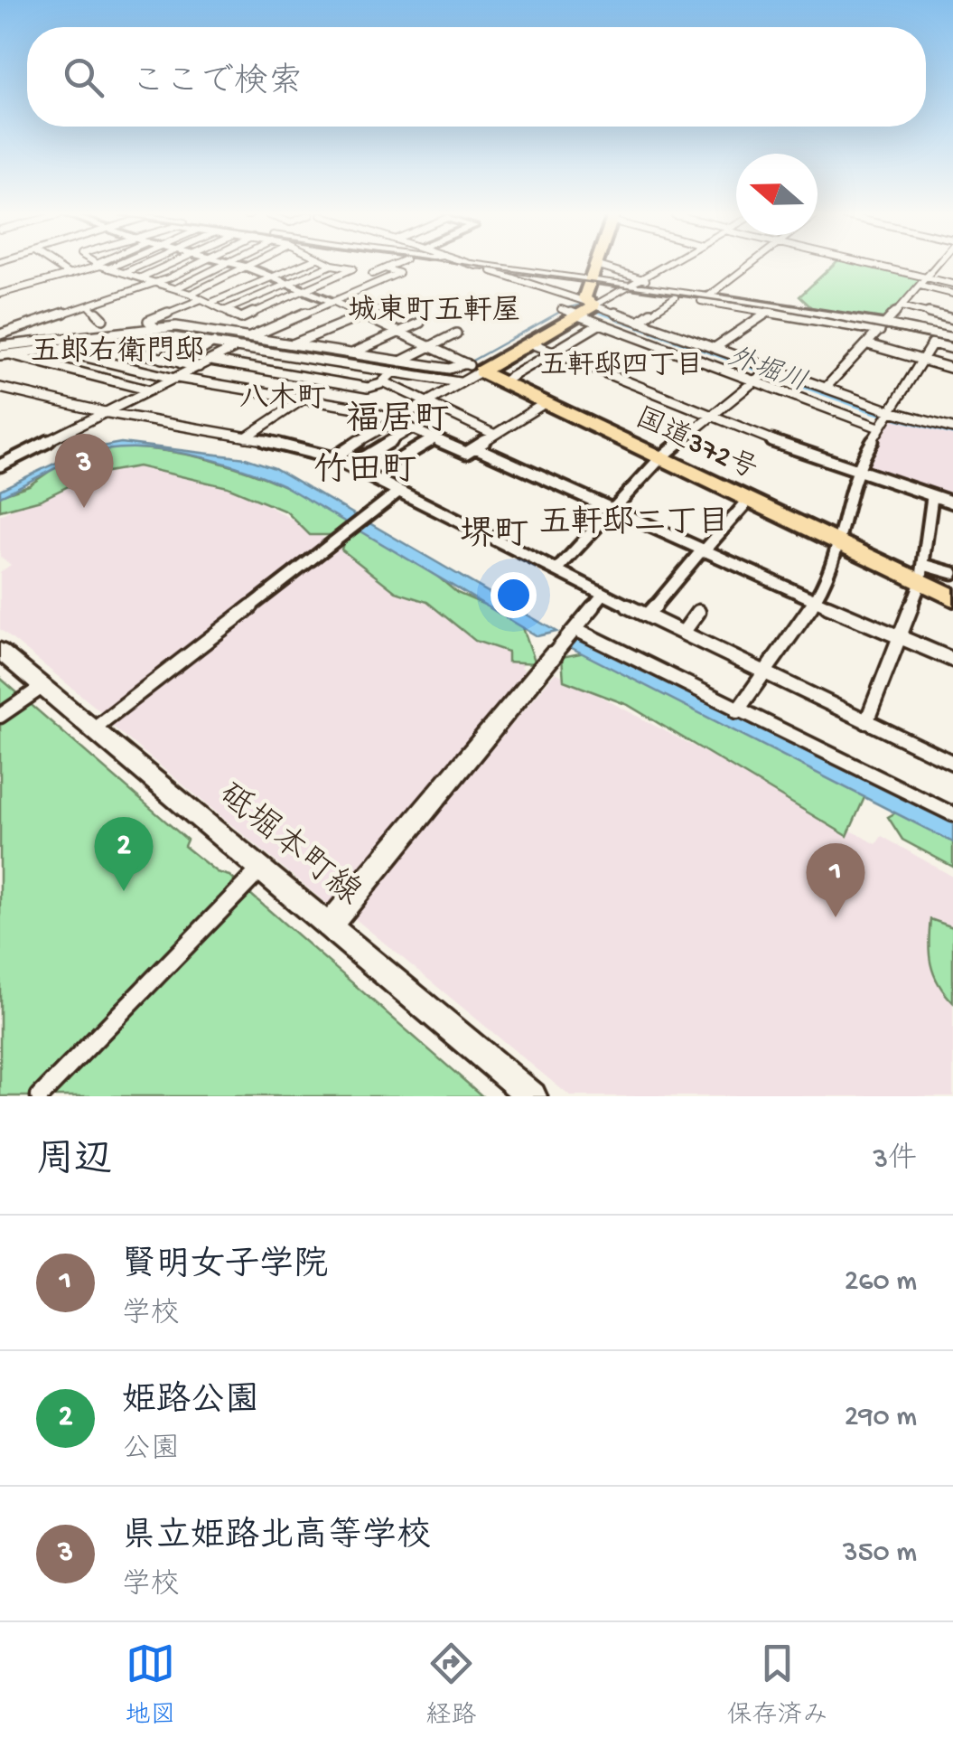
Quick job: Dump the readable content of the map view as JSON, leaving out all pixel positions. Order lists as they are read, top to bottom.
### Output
{
  "streets": {
    "highway": ["国道372号"],
    "street": ["砥堀本町線"]
  },
  "districts": [
    "城東町五軒屋",
    "五郎右衛門邸",
    "五軒邸四丁目",
    "八木町",
    "福居町",
    "竹田町",
    "五軒邸二丁目",
    "堺町"
  ],
  "water": ["外堀川"],
  "north": "left",
  "page": {
    "search": "ここで検索",
    "pins": ["3", "2", "1"],
    "heading": ["周辺", "3件"],
    "list": [
      {
        "mark": "1",
        "name": "賢明女子学院",
        "note": "学校",
        "value": "260 m"
      },
      {
        "mark": "2",
        "name": "姫路公園",
        "note": "公園",
        "value": "290 m"
      },
      {
        "mark": "3",
        "name": "県立姫路北高等学校",
        "note": "学校",
        "value": "350 m"
      }
    ],
    "nav": ["地図", "経路", "保存済み"]
  }
}
